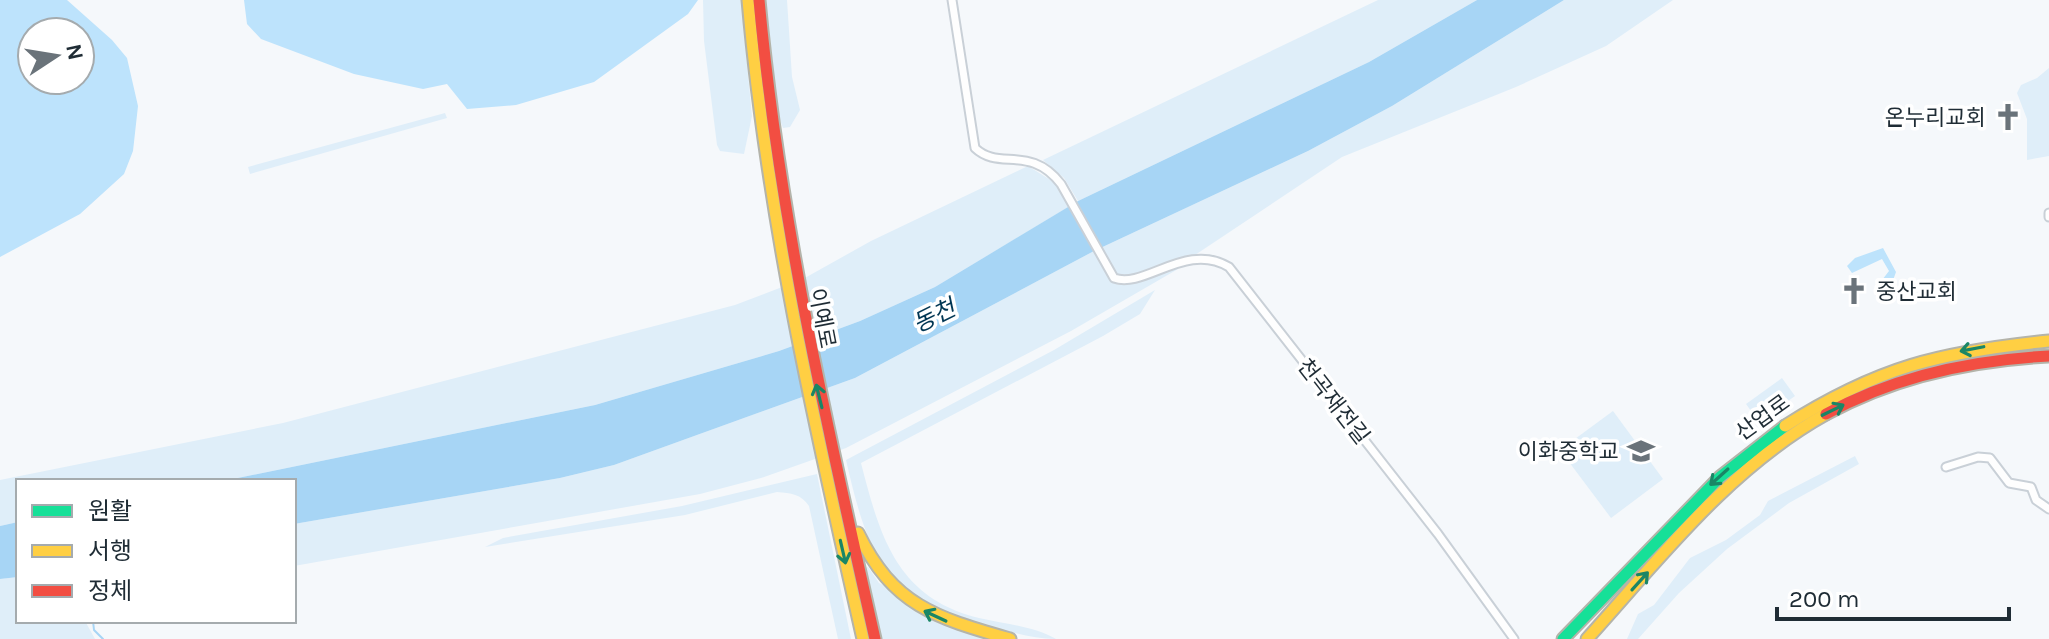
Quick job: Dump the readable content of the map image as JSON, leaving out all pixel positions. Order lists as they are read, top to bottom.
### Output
{
  "streets": {
    "main road": ["이예로", "산업로"],
    "street": ["천곡재전길"]
  },
  "water": ["동천"],
  "places": {
    "church": ["온누리교회", "중산교회"],
    "school or university": ["이화중학교"]
  },
  "legend": ["원활", "서행", "정체"],
  "scale_bar": "200 m",
  "north": "right"
}
